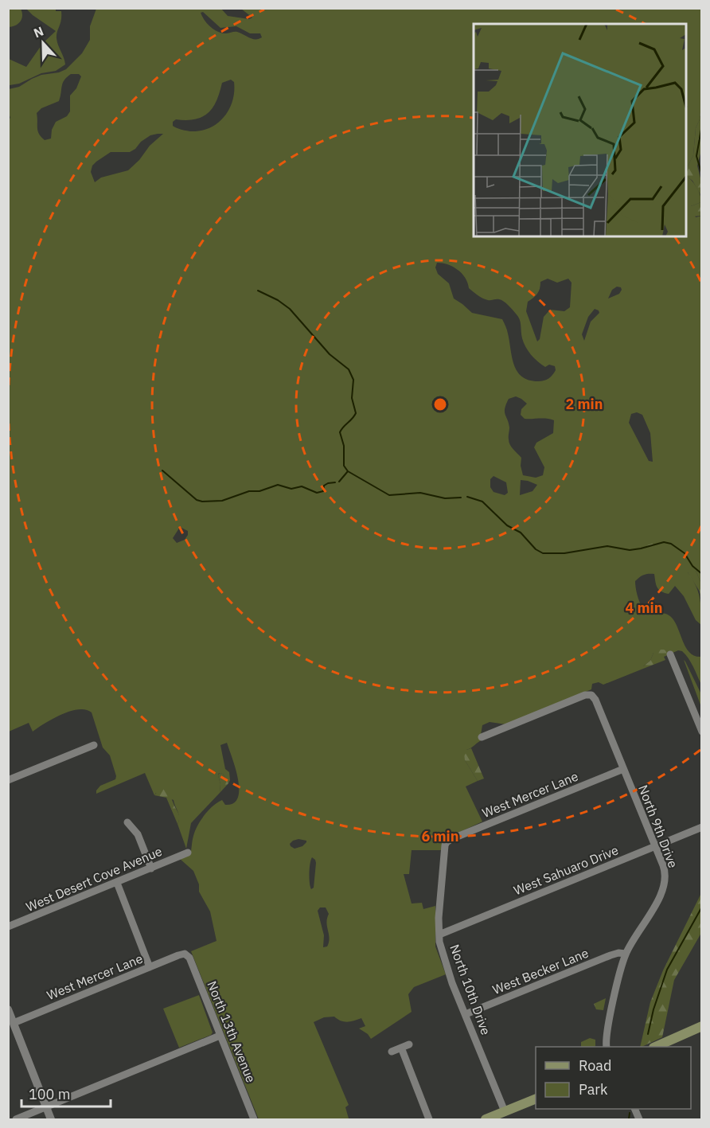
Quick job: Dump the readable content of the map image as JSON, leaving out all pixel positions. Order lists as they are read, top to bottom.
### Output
{
  "streets": {
    "street": [
      "West Mercer Lane",
      "North 9th Drive",
      "West Sahuaro Drive",
      "West Desert Cove Avenue",
      "West Becker Lane",
      "North 10th Drive",
      "North 13th Avenue"
    ]
  },
  "crossings": [
    ["West Mercer Lane", "North 9th Drive"],
    ["West Mercer Lane", "North 10th Drive"],
    ["West Mercer Lane", "North 13th Avenue"],
    ["North 9th Drive", "West Sahuaro Drive"],
    ["North 9th Drive", "West Becker Lane"],
    ["West Sahuaro Drive", "North 10th Drive"],
    ["West Becker Lane", "North 10th Drive"]
  ],
  "legend": ["Road", "Park"],
  "scale_bar": "100 m",
  "north": "top",
  "rings": ["2 min", "4 min", "6 min"]
}
